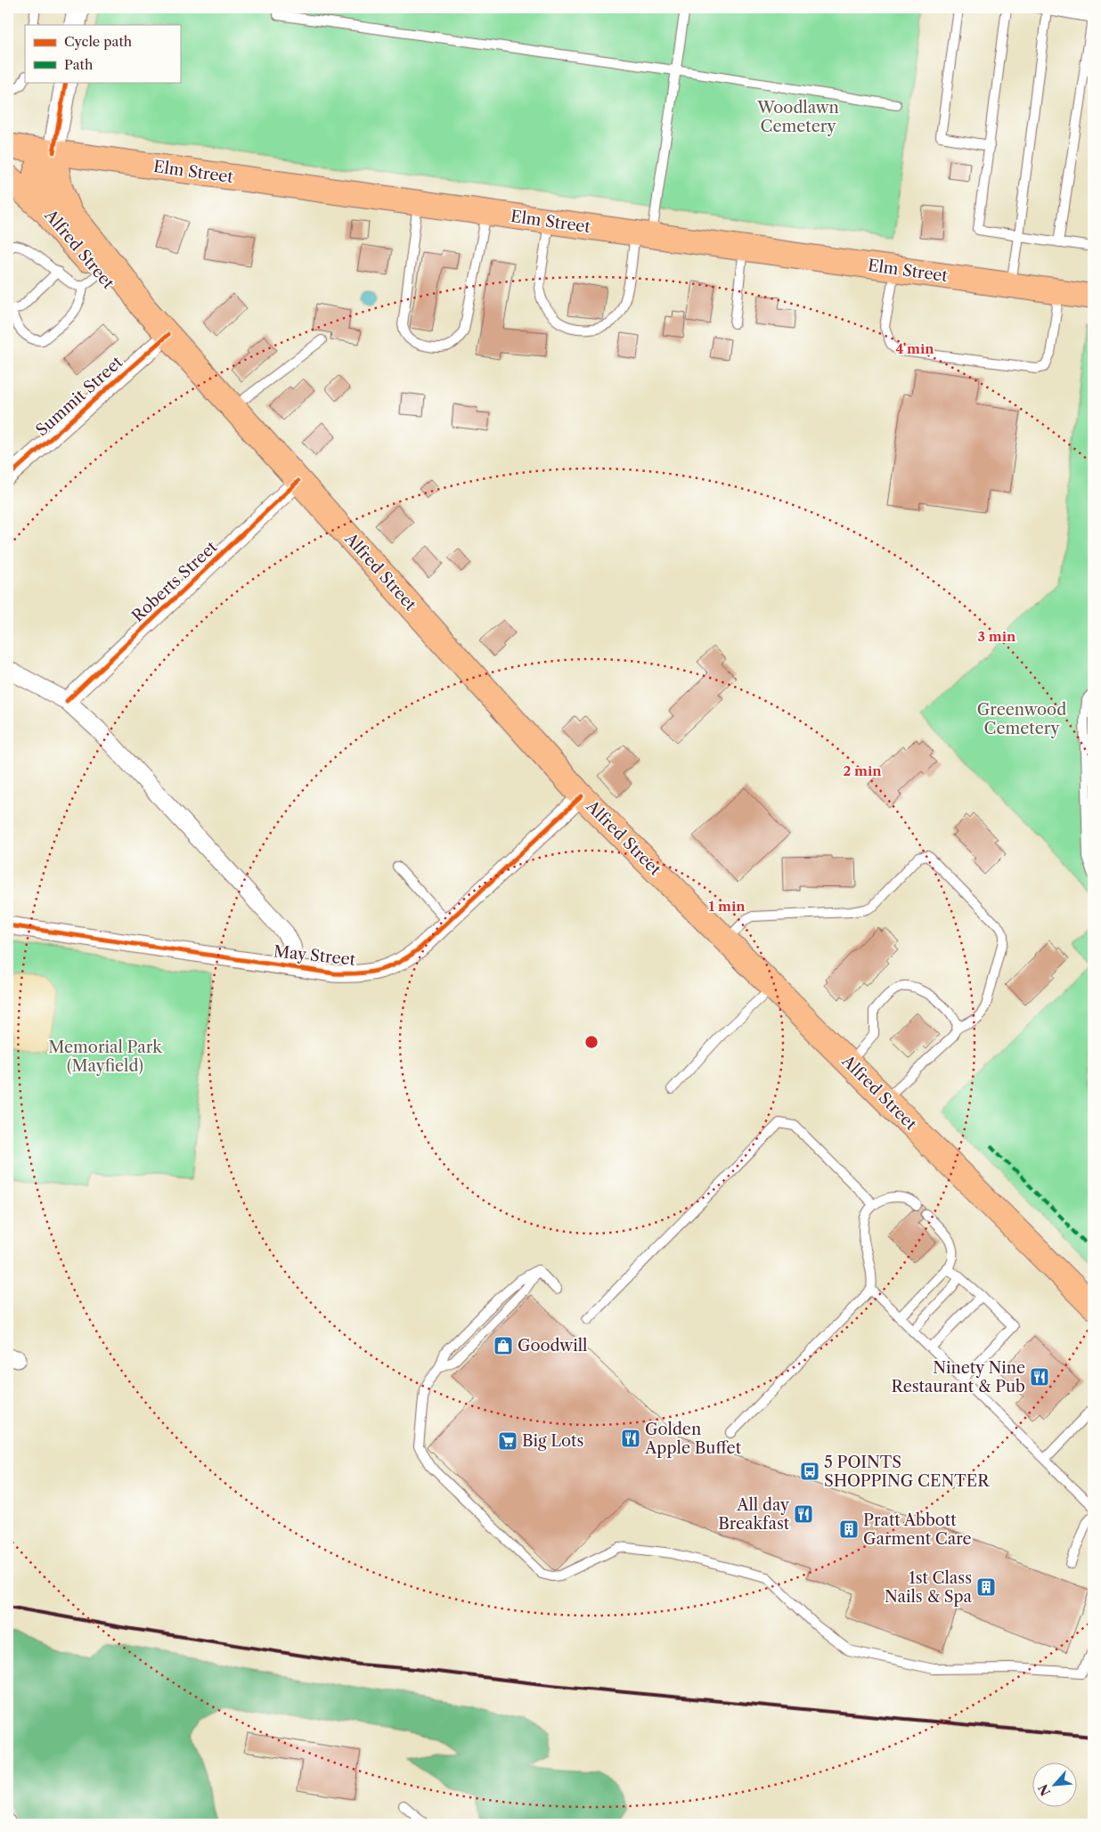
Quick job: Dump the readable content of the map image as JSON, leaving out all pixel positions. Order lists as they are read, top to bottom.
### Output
{
  "streets": {
    "main road": ["Elm Street", "Alfred Street"],
    "street": ["Summit Street", "Roberts Street", "May Street"]
  },
  "crossings": [
    ["Elm Street", "Alfred Street"],
    ["Alfred Street", "Summit Street"],
    ["Alfred Street", "Roberts Street"],
    ["Alfred Street", "May Street"]
  ],
  "parks": ["Woodlawn Cemetery", "Greenwood Cemetery", "Memorial Park (Mayfield)"],
  "places": {
    "shop": ["Goodwill"],
    "restaurant": ["Ninety Nine Restaurant & Pub", "Golden Apple Buffet", "All day Breakfast"],
    "supermarket": ["Big Lots"],
    "bus stop": ["5 POINTS SHOPPING CENTER"],
    "building": ["Pratt Abbott Garment Care", "1st Class Nails & Spa"]
  },
  "legend": ["Cycle path", "Path"],
  "north": "bottom left",
  "rings": [
    "4 min",
    "3 min",
    "2 min",
    "1 min"
  ]
}
